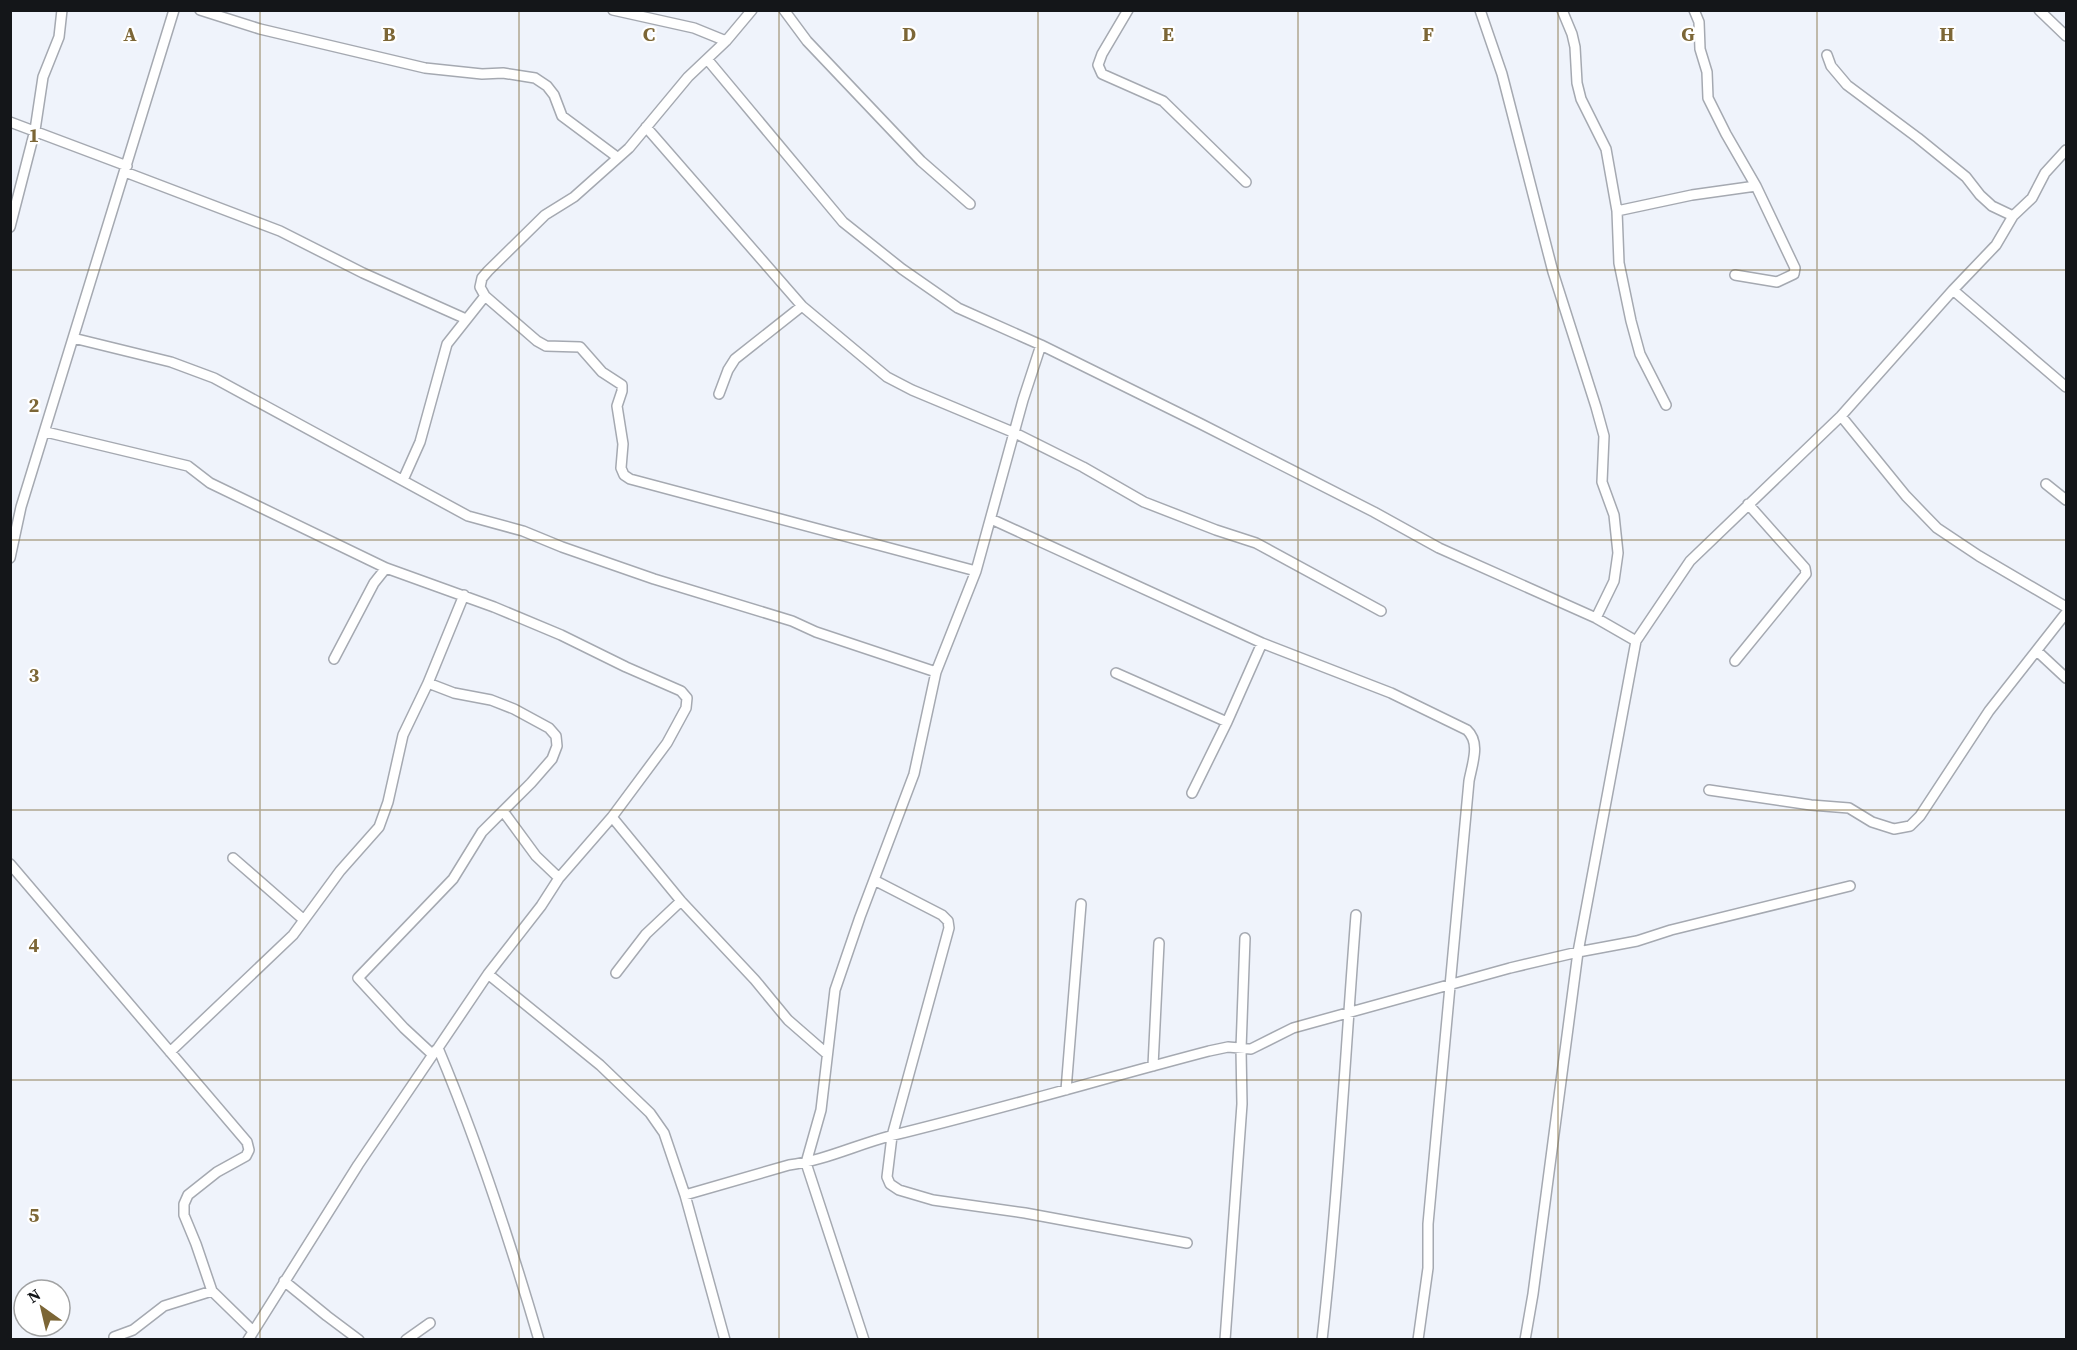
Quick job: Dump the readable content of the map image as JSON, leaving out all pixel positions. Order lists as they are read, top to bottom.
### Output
{
  "north": "top left",
  "grid": {
    "columns": [
      "A",
      "B",
      "C",
      "D",
      "E",
      "F",
      "G",
      "H"
    ],
    "rows": [
      "1",
      "2",
      "3",
      "4",
      "5"
    ]
  }
}
